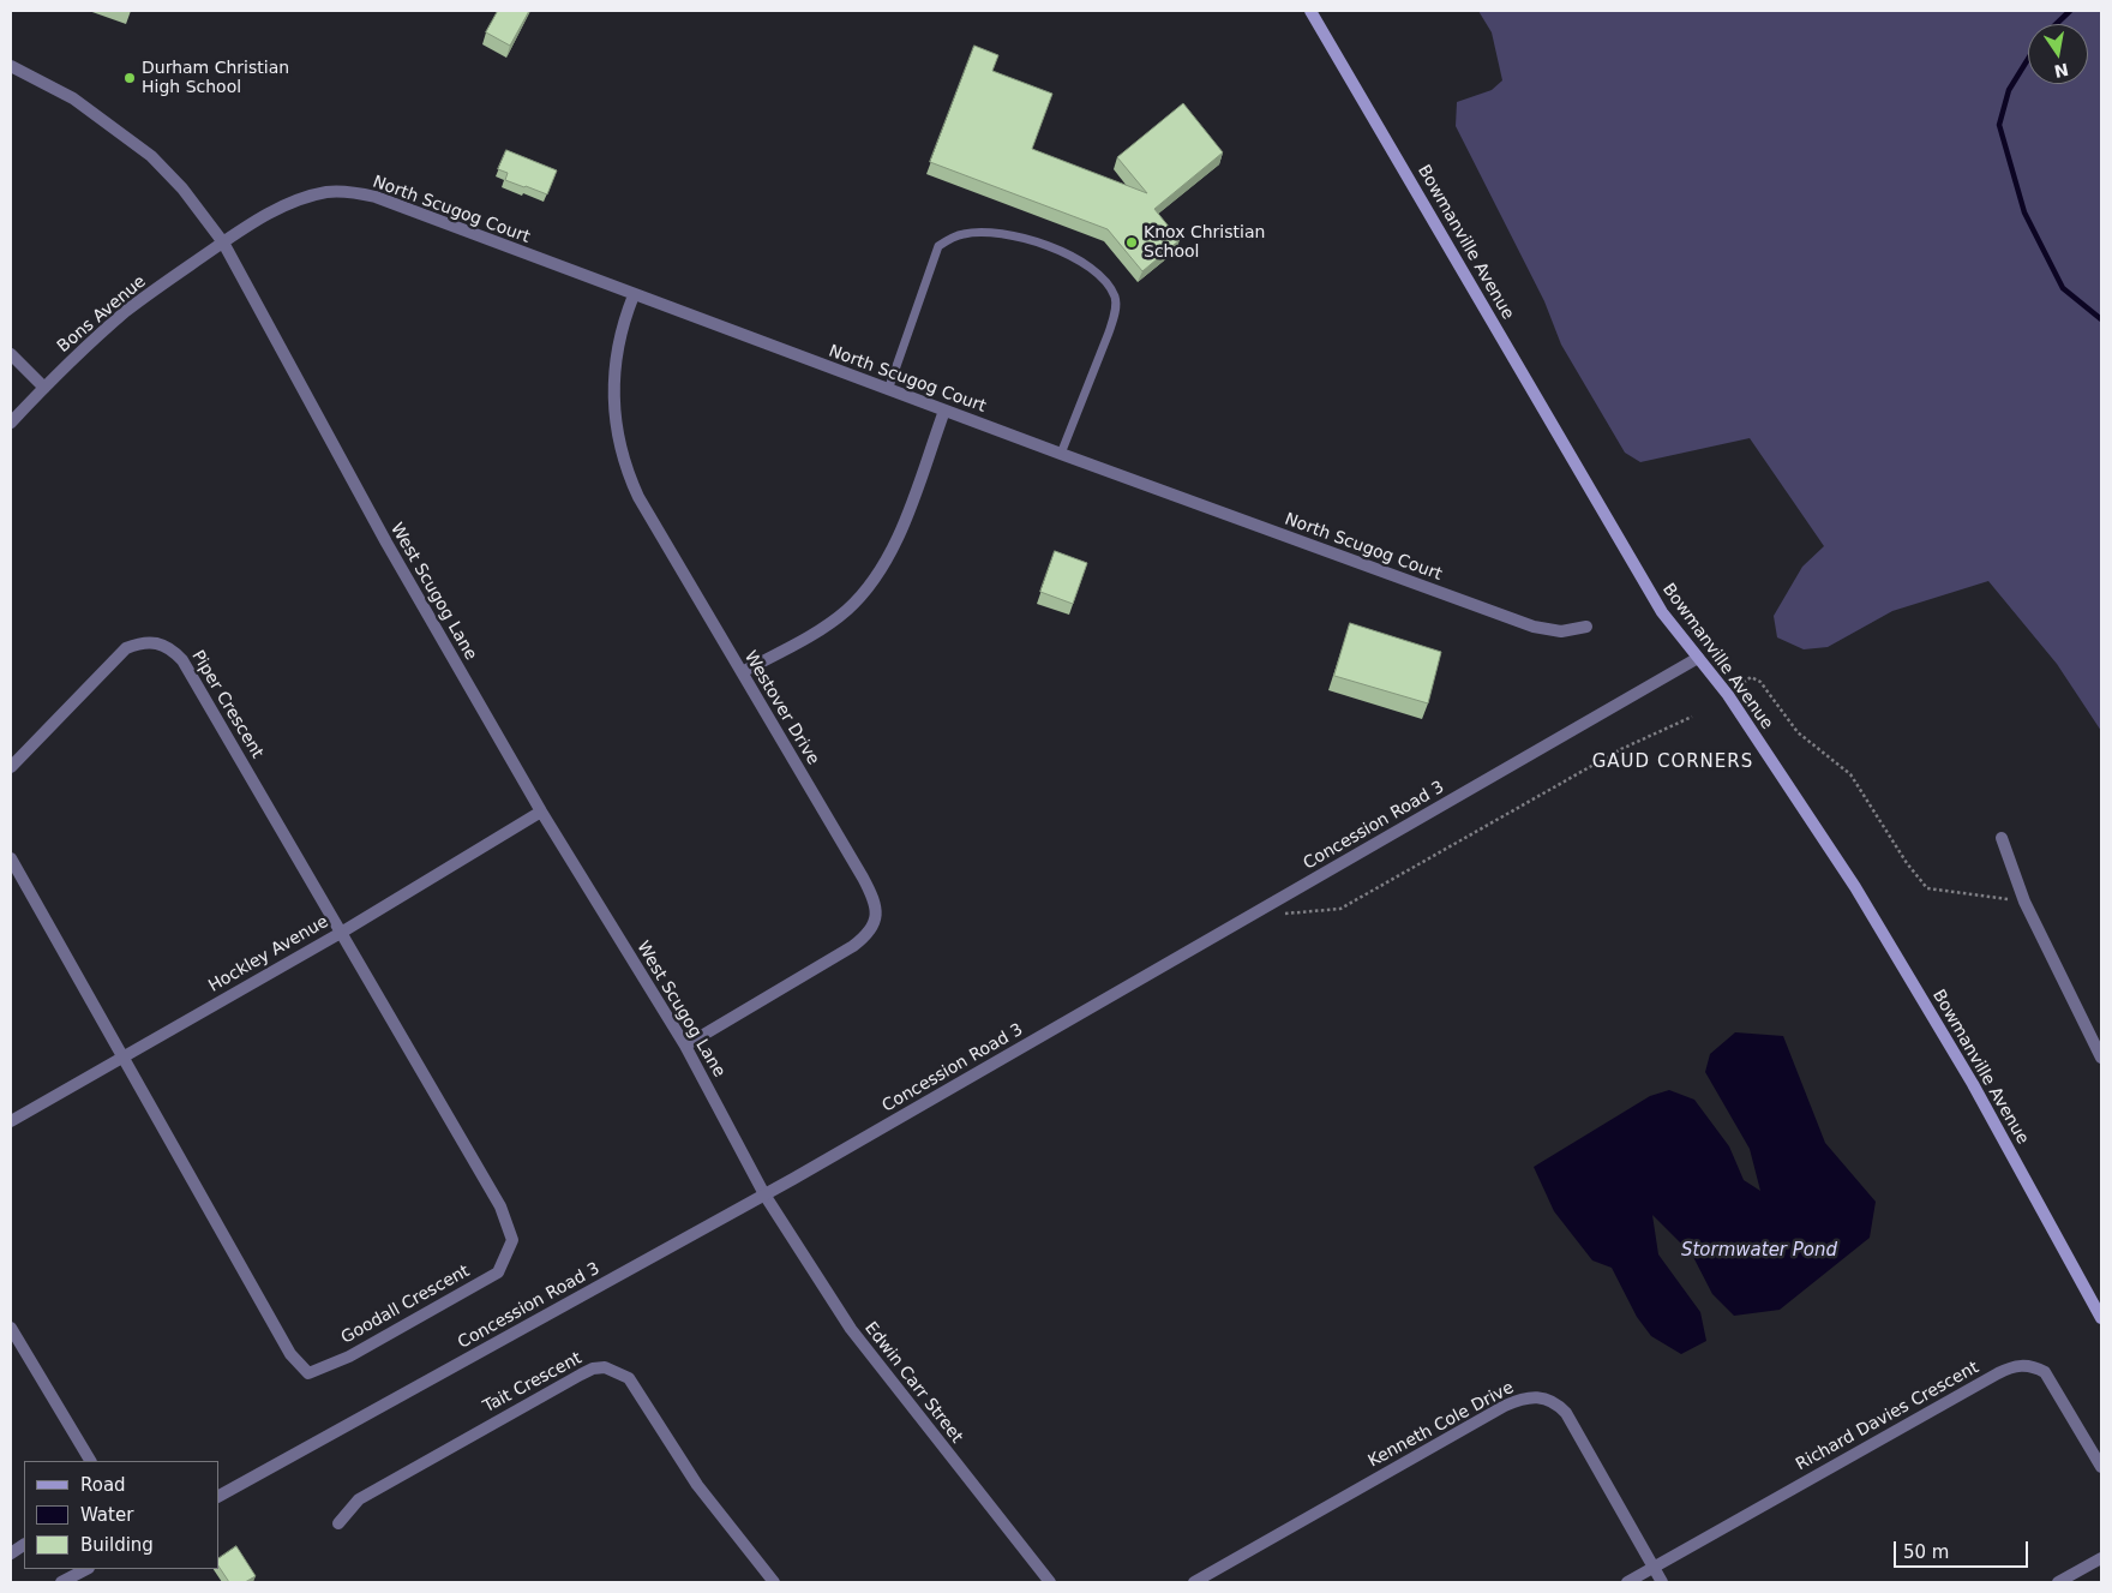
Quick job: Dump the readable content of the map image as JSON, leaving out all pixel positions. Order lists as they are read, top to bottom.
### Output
{
  "streets": {
    "main road": ["Bowmanville Avenue"],
    "street": [
      "North Scugog Court",
      "Bons Avenue",
      "West Scugog Lane",
      "Piper Crescent",
      "Westover Drive",
      "Concession Road 3",
      "Hockley Avenue",
      "Goodall Crescent",
      "Tait Crescent",
      "Edwin Carr Street",
      "Richard Davies Crescent",
      "Kenneth Cole Drive"
    ]
  },
  "crossings": [
    ["North Scugog Court", "Bons Avenue"],
    ["North Scugog Court", "West Scugog Lane"],
    ["North Scugog Court", "Westover Drive"],
    ["Bowmanville Avenue", "Concession Road 3"],
    ["Bons Avenue", "West Scugog Lane"],
    ["West Scugog Lane", "Westover Drive"],
    ["West Scugog Lane", "Concession Road 3"],
    ["West Scugog Lane", "Hockley Avenue"],
    ["West Scugog Lane", "Edwin Carr Street"],
    ["Piper Crescent", "Hockley Avenue"],
    ["Piper Crescent", "Goodall Crescent"],
    ["Concession Road 3", "Edwin Carr Street"],
    ["Hockley Avenue", "Goodall Crescent"],
    ["Richard Davies Crescent", "Kenneth Cole Drive"]
  ],
  "districts": ["GAUD CORNERS"],
  "water": ["Stormwater Pond"],
  "places": ["Durham Christian High School", "Knox Christian School"],
  "legend": ["Road", "Water", "Building"],
  "scale_bar": "50 m",
  "north": "bottom"
}
